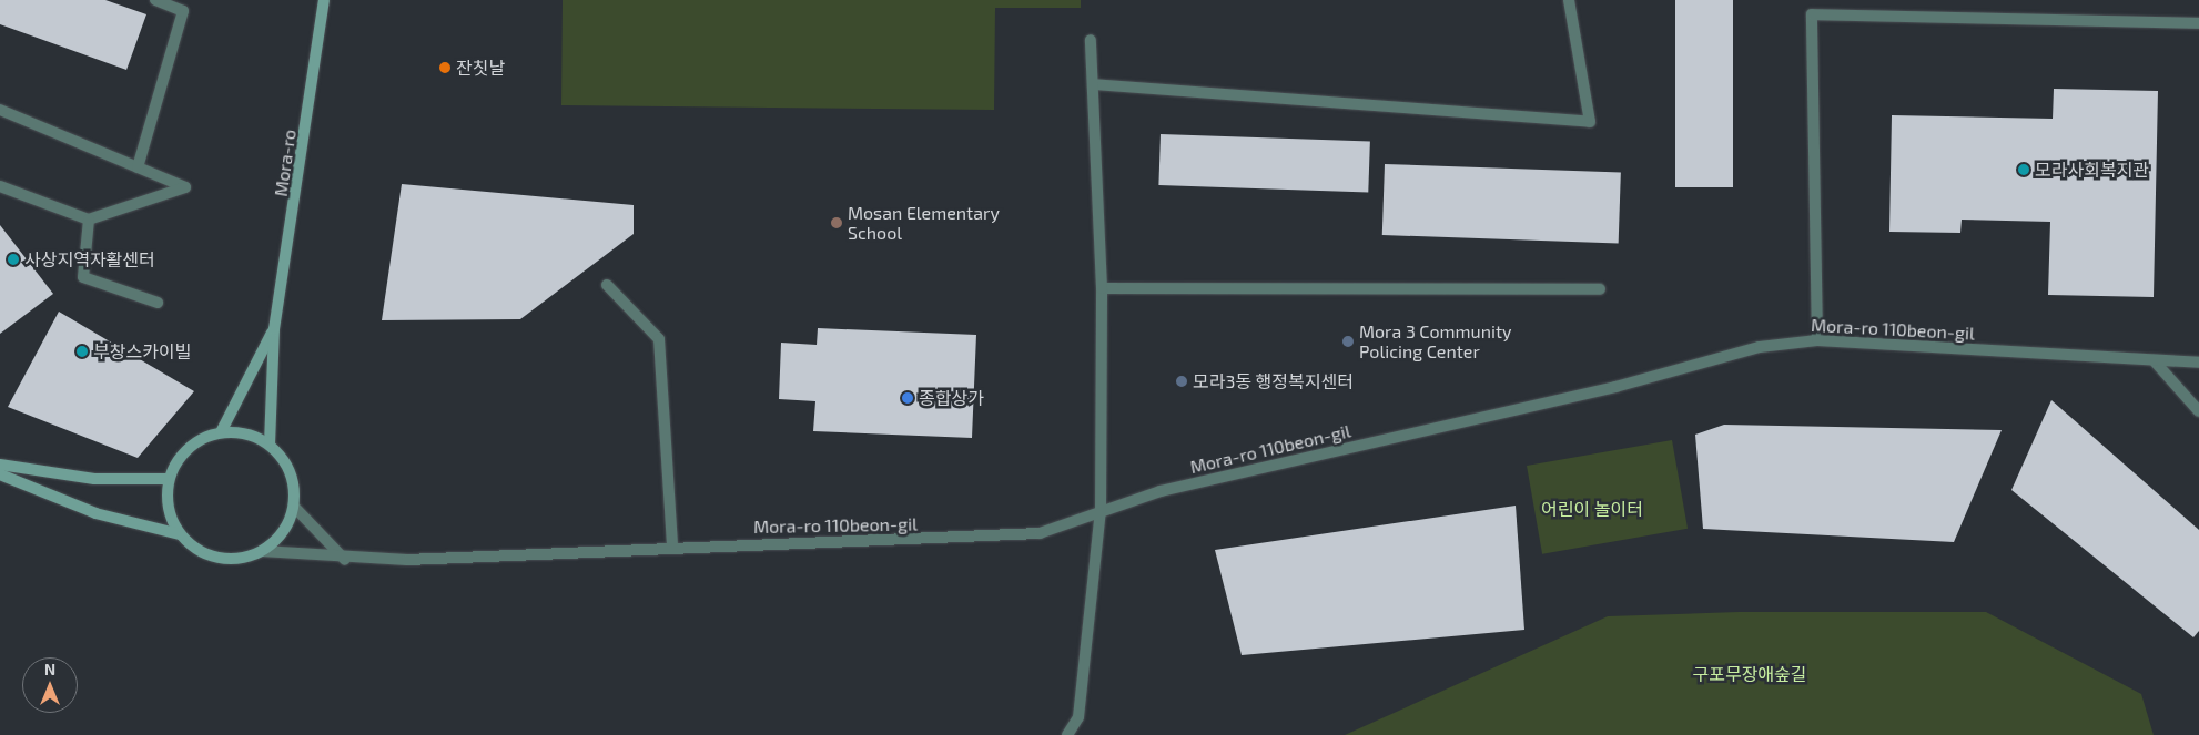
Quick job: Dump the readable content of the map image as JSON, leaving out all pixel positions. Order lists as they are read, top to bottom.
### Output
{
  "streets": {
    "street": ["Mora-ro", "Mora-ro 110beon-gil"]
  },
  "crossings": [
    ["Mora-ro", "Mora-ro 110beon-gil"]
  ],
  "parks": ["어린이 놀이터", "구포무장애숲길"],
  "places": [
    "잔칫날",
    "모라사회복지관",
    "Mosan Elementary School",
    "사상지역자활센터",
    "Mora 3 Community Policing Center",
    "부창스카이빌",
    "모라3동 행정복지센터",
    "종합상가"
  ],
  "north": "top"
}
